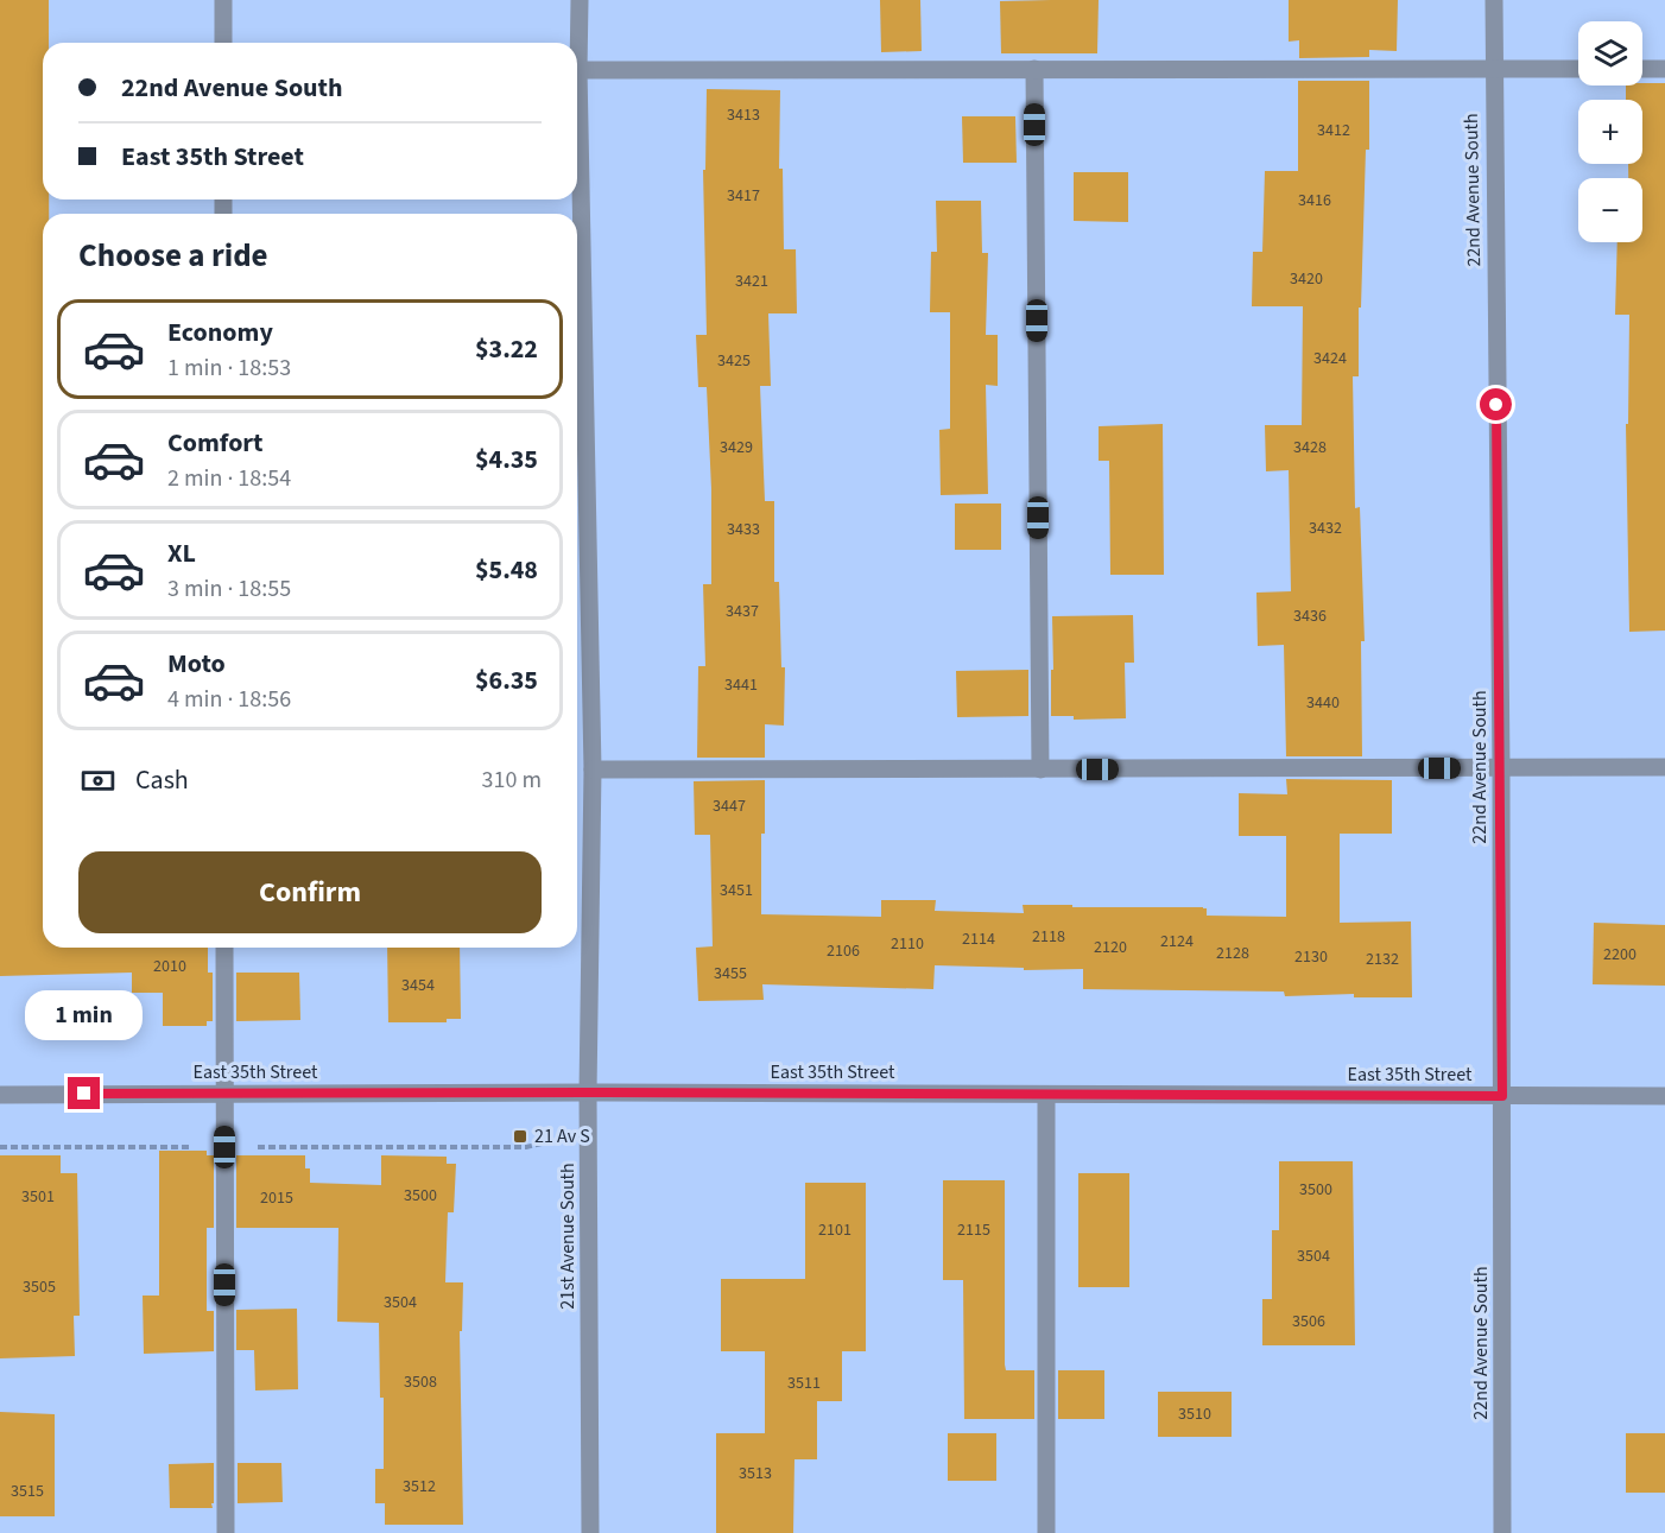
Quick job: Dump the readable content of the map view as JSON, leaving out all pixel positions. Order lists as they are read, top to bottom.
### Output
{
  "streets": {
    "street": ["22nd Avenue South", "East 35th Street", "21st Avenue South"]
  },
  "crossings": [
    ["22nd Avenue South", "East 35th Street"],
    ["East 35th Street", "21st Avenue South"]
  ],
  "places": {
    "transit": ["21 Av S"]
  },
  "house_numbers": [
    "3413",
    "3412",
    "3417",
    "3416",
    "3420",
    "3421",
    "3424",
    "3425",
    "3429",
    "3428",
    "3432",
    "3433",
    "3437",
    "3436",
    "3441",
    "3440",
    "3447",
    "3451",
    "2118",
    "2114",
    "2124",
    "2110",
    "2120",
    "2106",
    "2128",
    "2200",
    "2130",
    "2132",
    "2010",
    "3455",
    "3454",
    "3500",
    "3500",
    "3501",
    "2015",
    "2101",
    "2115",
    "3504",
    "3505",
    "3504",
    "3506",
    "3508",
    "3511",
    "3510",
    "3513",
    "3512",
    "3515"
  ],
  "page": {
    "map_buttons": ["+", "−"],
    "banner": ["22nd Avenue South", "East 35th Street"],
    "heading": "Choose a ride",
    "list": [
      {
        "name": "Economy",
        "note": "1 min · 18:53",
        "value": "$3.22"
      },
      {
        "name": "Comfort",
        "note": "2 min · 18:54",
        "value": "$4.35"
      },
      {
        "name": "XL",
        "note": "3 min · 18:55",
        "value": "$5.48"
      },
      {
        "name": "Moto",
        "note": "4 min · 18:56",
        "value": "$6.35"
      }
    ],
    "pay": ["Cash", "310 m"],
    "buttons": "Confirm",
    "bubble": "1 min"
  }
}
